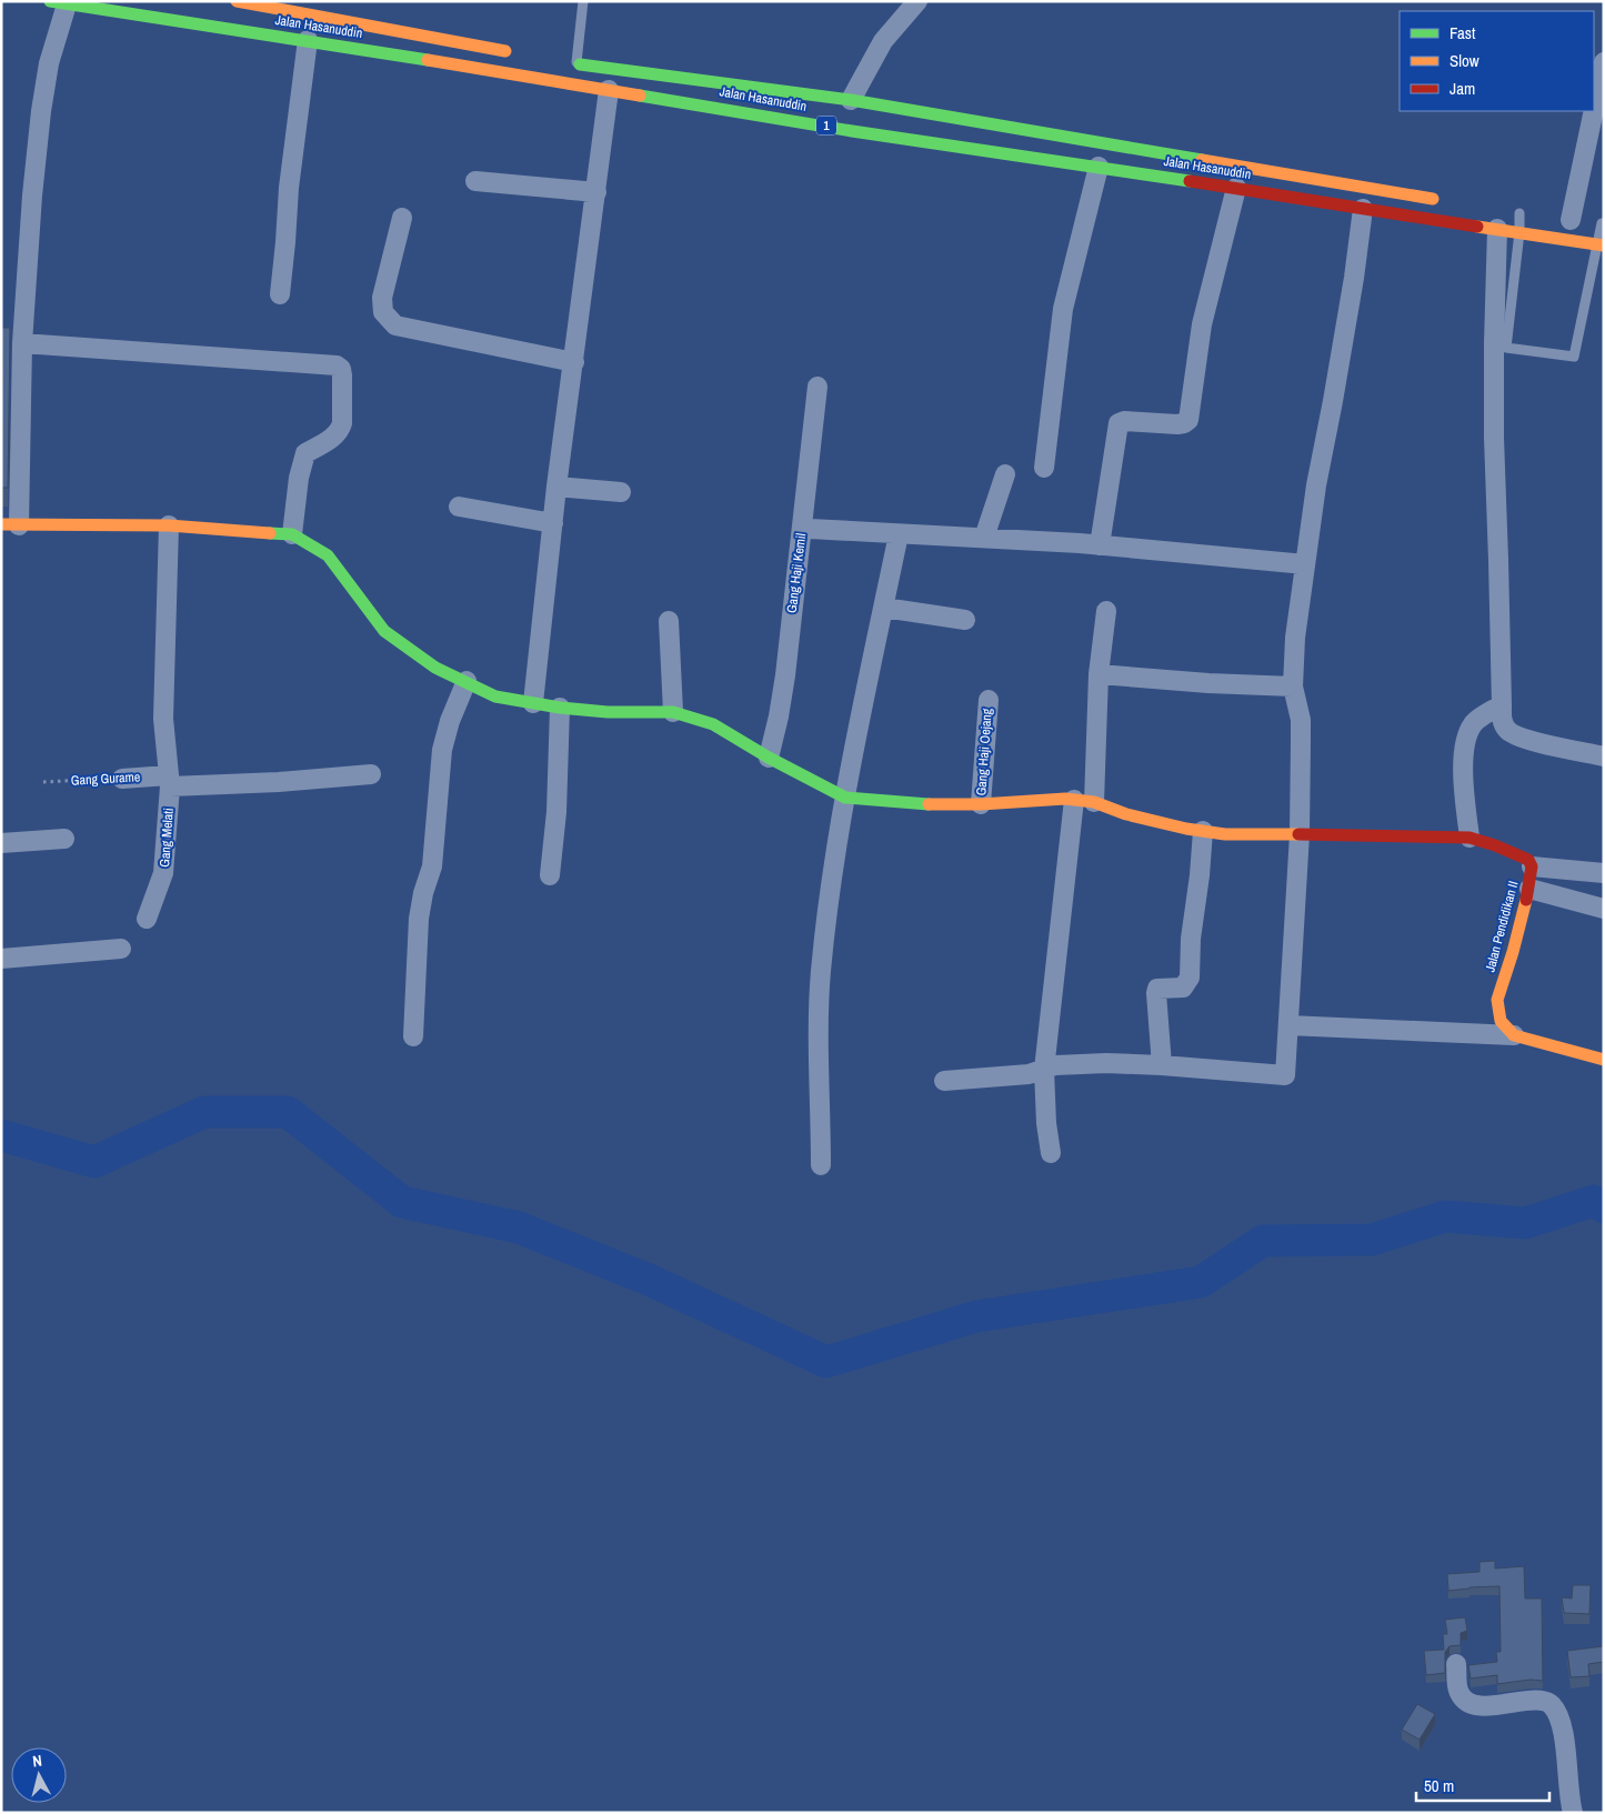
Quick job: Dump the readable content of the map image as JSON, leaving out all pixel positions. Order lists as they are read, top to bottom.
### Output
{
  "streets": {
    "main road": ["Jalan Hasanuddin", "1", "Jalan Pendidikan II"],
    "street": [
      "Gang Haji Kemil",
      "Gang Haji Oejang",
      "Gang Gurame",
      "Gang Melati"
    ]
  },
  "crossings": [
    ["Gang Haji Oejang", "Jalan Pendidikan II"],
    ["Gang Gurame", "Gang Melati"]
  ],
  "legend": ["Fast", "Slow", "Jam"],
  "scale_bar": "50 m",
  "north": "top"
}
